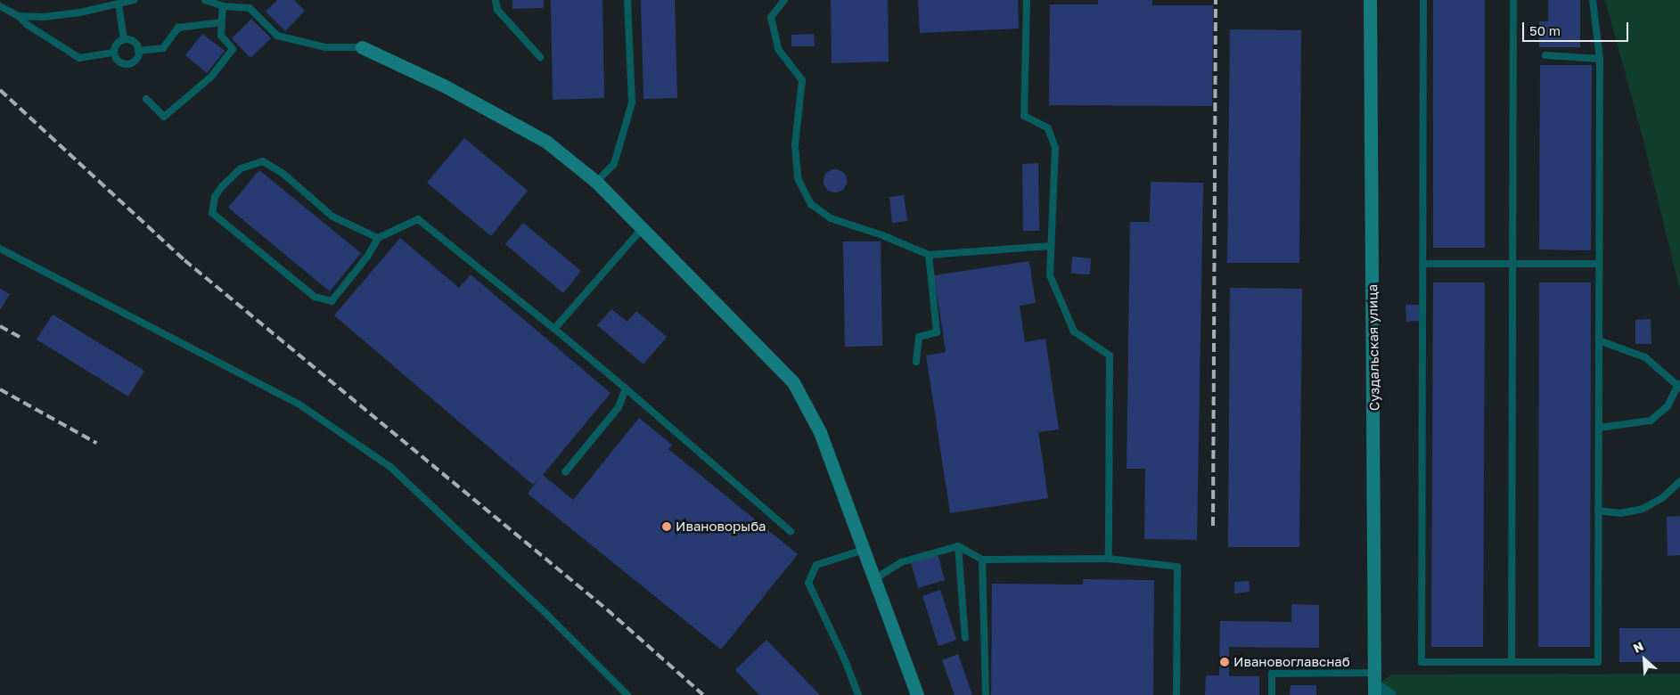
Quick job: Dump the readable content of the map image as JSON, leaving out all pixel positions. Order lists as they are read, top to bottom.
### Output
{
  "streets": {
    "street": ["Суздальская улица"]
  },
  "places": ["Ивановорыба", "Ивановоглавснаб"],
  "scale_bar": "50 m",
  "north": "top left"
}
